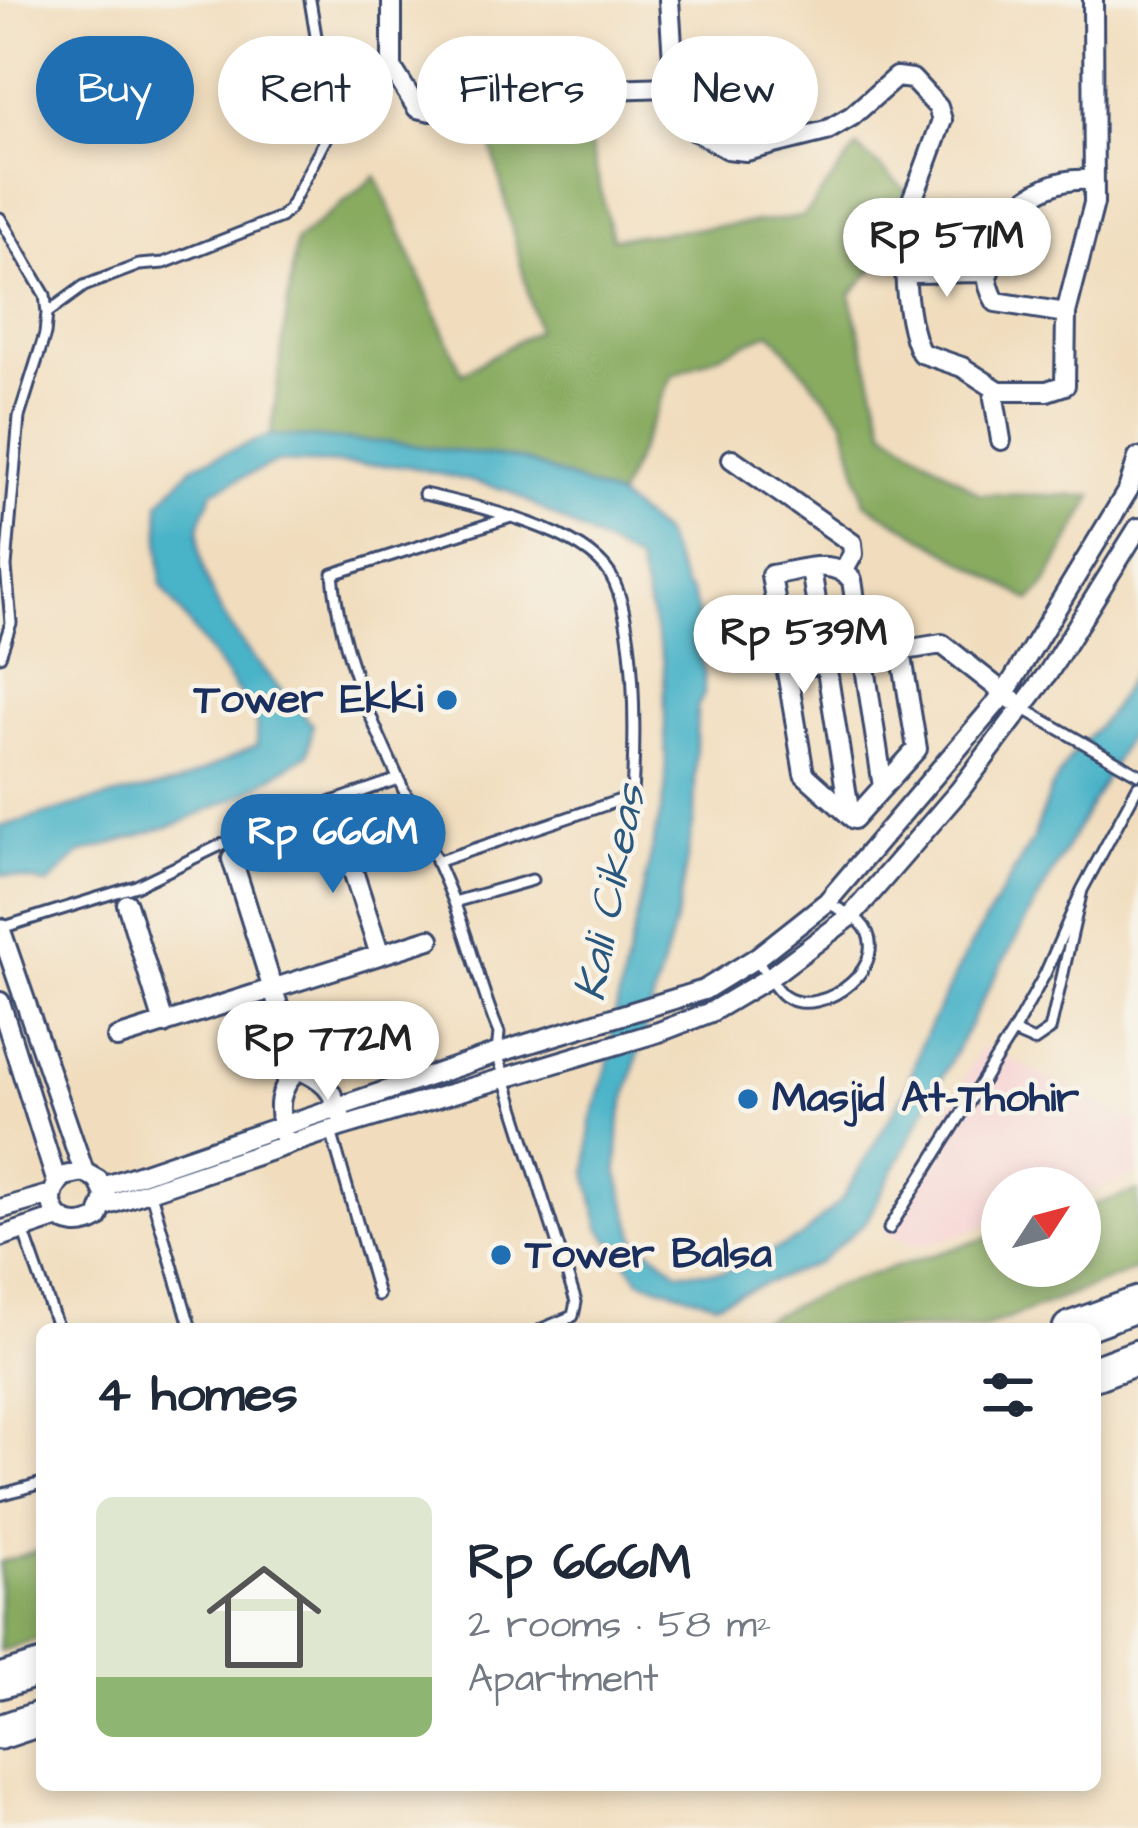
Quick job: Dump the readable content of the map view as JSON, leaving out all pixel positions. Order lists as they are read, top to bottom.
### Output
{
  "water": ["Kali Cikeas"],
  "places": ["Tower Ekki", "Masjid At-Thohir", "Tower Balsa"],
  "north": "top right",
  "page": {
    "chip": [
      "Buy",
      "Rent",
      "Filters",
      "New"
    ],
    "price": [
      "Rp 571M",
      "Rp 539M",
      "Rp 666M",
      "Rp 772M"
    ],
    "heading": "4 homes",
    "list": [
      {
        "name": "Rp 666M",
        "note": "2 rooms · 58 m² · Apartment"
      }
    ]
  }
}
